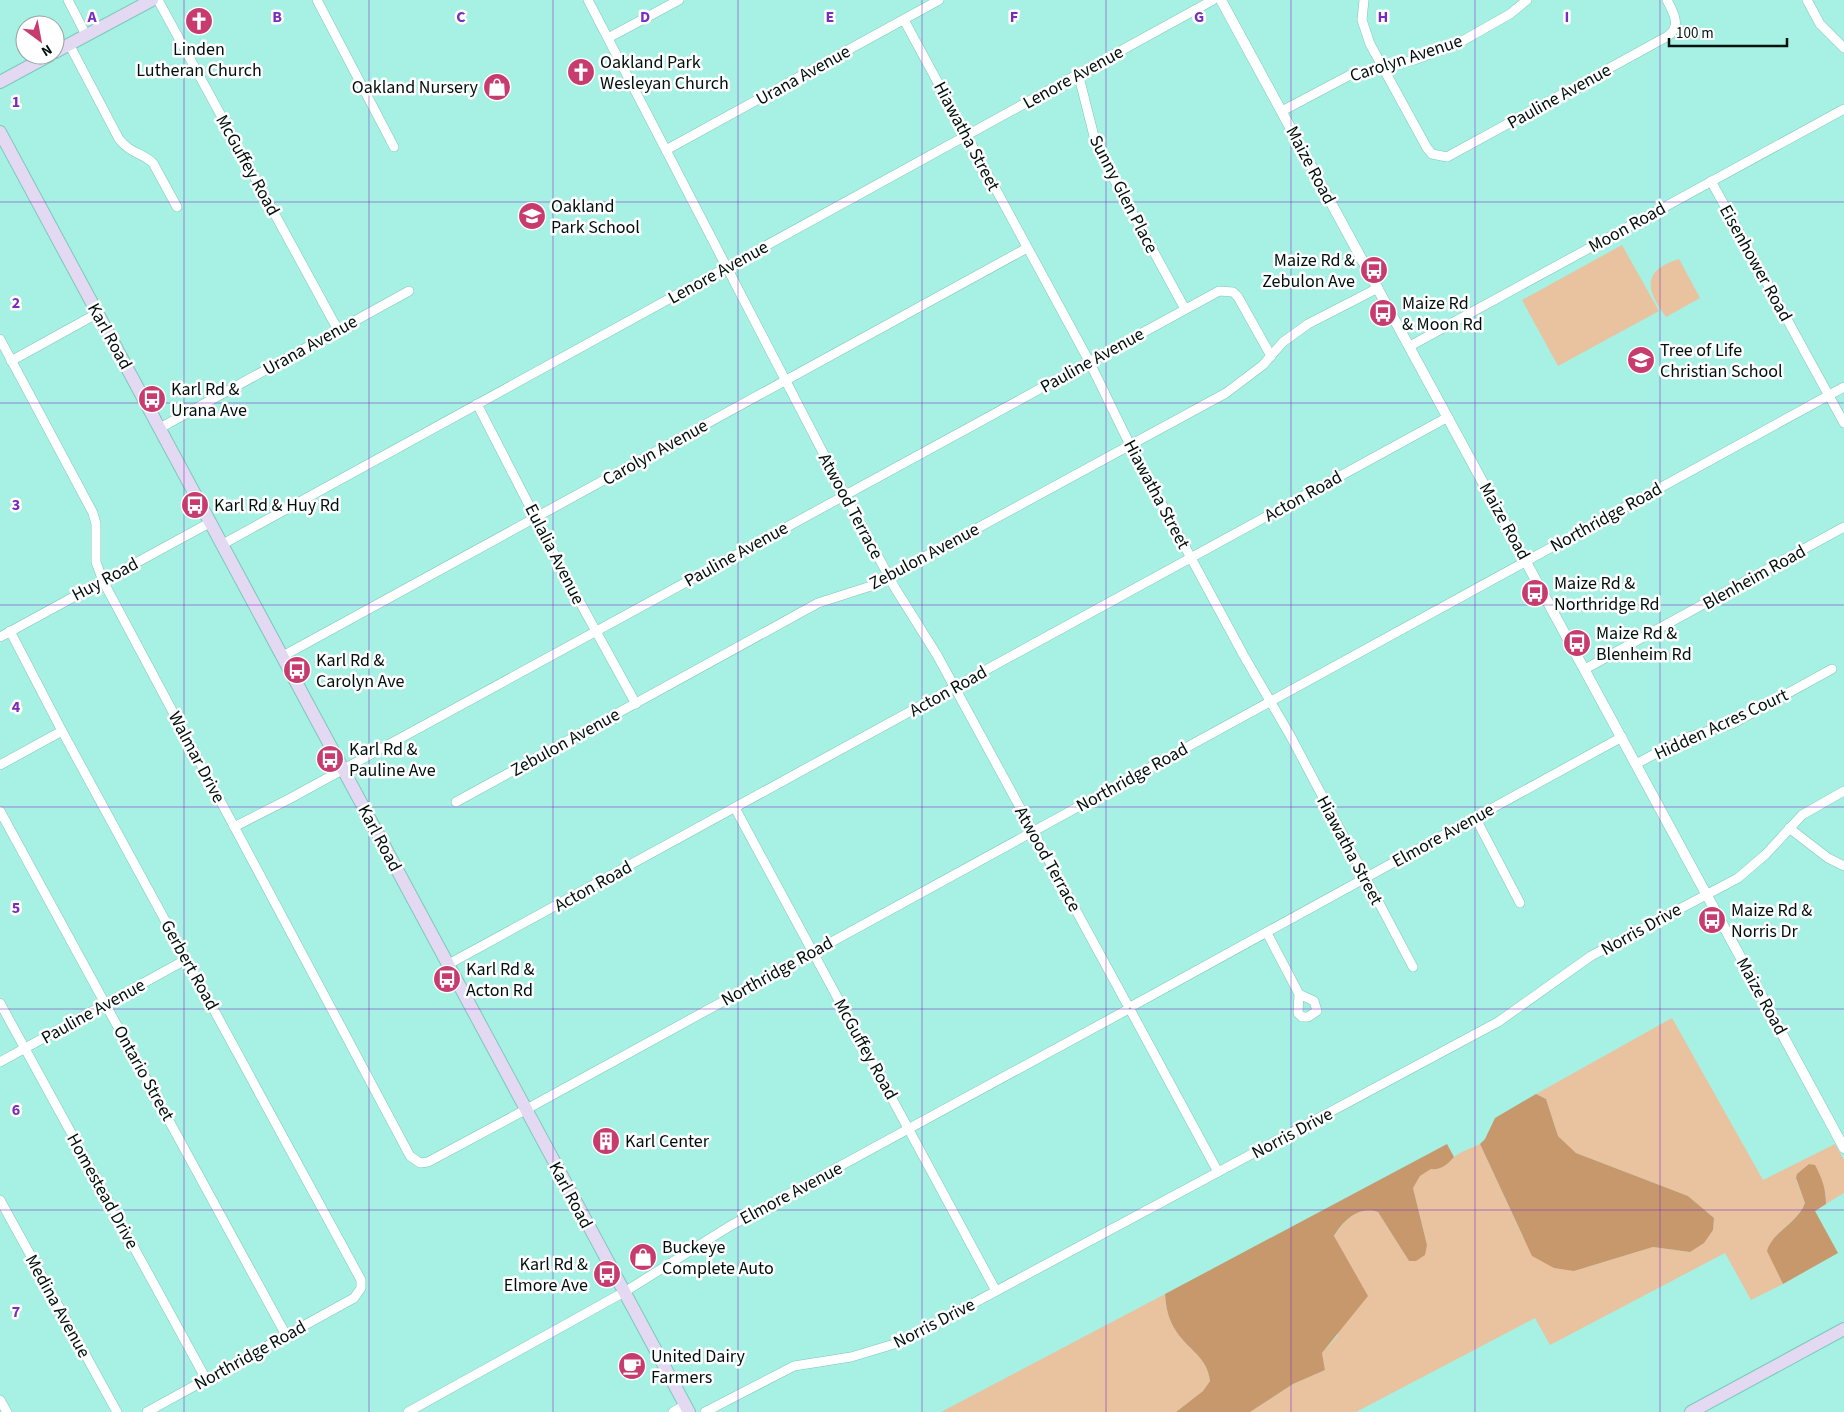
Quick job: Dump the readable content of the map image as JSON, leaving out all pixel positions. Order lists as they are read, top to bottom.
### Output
{
  "streets": {
    "main road": ["Karl Road"],
    "street": [
      "Carolyn Avenue",
      "Urana Avenue",
      "Lenore Avenue",
      "Pauline Avenue",
      "Hiawatha Street",
      "McGuffey Road",
      "Maize Road",
      "Sunny Glen Place",
      "Moon Road",
      "Eisenhower Road",
      "Acton Road",
      "Atwood Terrace",
      "Northridge Road",
      "Eulalia Avenue",
      "Zebulon Avenue",
      "Blenheim Road",
      "Huy Road",
      "Hidden Acres Court",
      "Walmar Drive",
      "Elmore Avenue",
      "Norris Drive",
      "Gerbert Road",
      "Ontario Street",
      "Homestead Drive",
      "Medina Avenue"
    ]
  },
  "crossings": [
    ["Carolyn Avenue", "Pauline Avenue"],
    ["Carolyn Avenue", "Hiawatha Street"],
    ["Carolyn Avenue", "Maize Road"],
    ["Carolyn Avenue", "Karl Road"],
    ["Carolyn Avenue", "Atwood Terrace"],
    ["Carolyn Avenue", "Eulalia Avenue"],
    ["Urana Avenue", "Hiawatha Street"],
    ["Urana Avenue", "McGuffey Road"],
    ["Urana Avenue", "Karl Road"],
    ["Urana Avenue", "Atwood Terrace"],
    ["Lenore Avenue", "Hiawatha Street"],
    ["Lenore Avenue", "Sunny Glen Place"],
    ["Lenore Avenue", "Karl Road"],
    ["Lenore Avenue", "Atwood Terrace"],
    ["Lenore Avenue", "Eulalia Avenue"],
    ["Pauline Avenue", "Hiawatha Street"],
    ["Pauline Avenue", "Sunny Glen Place"],
    ["Pauline Avenue", "Karl Road"],
    ["Pauline Avenue", "Atwood Terrace"],
    ["Pauline Avenue", "Eulalia Avenue"],
    ["Pauline Avenue", "Zebulon Avenue"],
    ["Pauline Avenue", "Walmar Drive"],
    ["Pauline Avenue", "Gerbert Road"],
    ["Pauline Avenue", "Ontario Street"],
    ["Pauline Avenue", "Homestead Drive"],
    ["Hiawatha Street", "Acton Road"],
    ["Hiawatha Street", "Northridge Road"],
    ["Hiawatha Street", "Zebulon Avenue"],
    ["Hiawatha Street", "Elmore Avenue"],
    ["McGuffey Road", "Acton Road"],
    ["McGuffey Road", "Northridge Road"],
    ["McGuffey Road", "Elmore Avenue"],
    ["McGuffey Road", "Norris Drive"],
    ["Maize Road", "Moon Road"],
    ["Maize Road", "Acton Road"],
    ["Maize Road", "Northridge Road"],
    ["Maize Road", "Zebulon Avenue"],
    ["Maize Road", "Blenheim Road"],
    ["Maize Road", "Hidden Acres Court"],
    ["Maize Road", "Elmore Avenue"],
    ["Maize Road", "Norris Drive"],
    ["Moon Road", "Eisenhower Road"],
    ["Eisenhower Road", "Northridge Road"],
    ["Karl Road", "Acton Road"],
    ["Karl Road", "Northridge Road"],
    ["Karl Road", "Huy Road"],
    ["Karl Road", "Elmore Avenue"],
    ["Acton Road", "Atwood Terrace"],
    ["Atwood Terrace", "Northridge Road"],
    ["Atwood Terrace", "Zebulon Avenue"],
    ["Atwood Terrace", "Elmore Avenue"],
    ["Atwood Terrace", "Norris Drive"],
    ["Northridge Road", "Walmar Drive"],
    ["Northridge Road", "Gerbert Road"],
    ["Northridge Road", "Ontario Street"],
    ["Northridge Road", "Homestead Drive"],
    ["Eulalia Avenue", "Zebulon Avenue"],
    ["Huy Road", "Walmar Drive"],
    ["Huy Road", "Gerbert Road"]
  ],
  "places": {
    "church": ["Linden Lutheran Church", "Oakland Park Wesleyan Church"],
    "shop": ["Oakland Nursery", "Buckeye Complete Auto"],
    "school or university": ["Oakland Park School", "Tree of Life Christian School"],
    "bus stop": [
      "Maize Rd & Zebulon Ave",
      "Maize Rd & Moon Rd",
      "Karl Rd & Urana Ave",
      "Karl Rd & Huy Rd",
      "Maize Rd & Northridge Rd",
      "Maize Rd & Blenheim Rd",
      "Karl Rd & Carolyn Ave",
      "Karl Rd & Pauline Ave",
      "Maize Rd & Norris Dr",
      "Karl Rd & Acton Rd",
      "Karl Rd & Elmore Ave"
    ],
    "building": ["Karl Center"],
    "cafe": ["United Dairy Farmers"]
  },
  "scale_bar": "100 m",
  "north": "bottom right",
  "grid": {
    "columns": [
      "A",
      "B",
      "C",
      "D",
      "E",
      "F",
      "G",
      "H",
      "I"
    ],
    "rows": [
      "1",
      "2",
      "3",
      "4",
      "5",
      "6",
      "7"
    ]
  }
}
